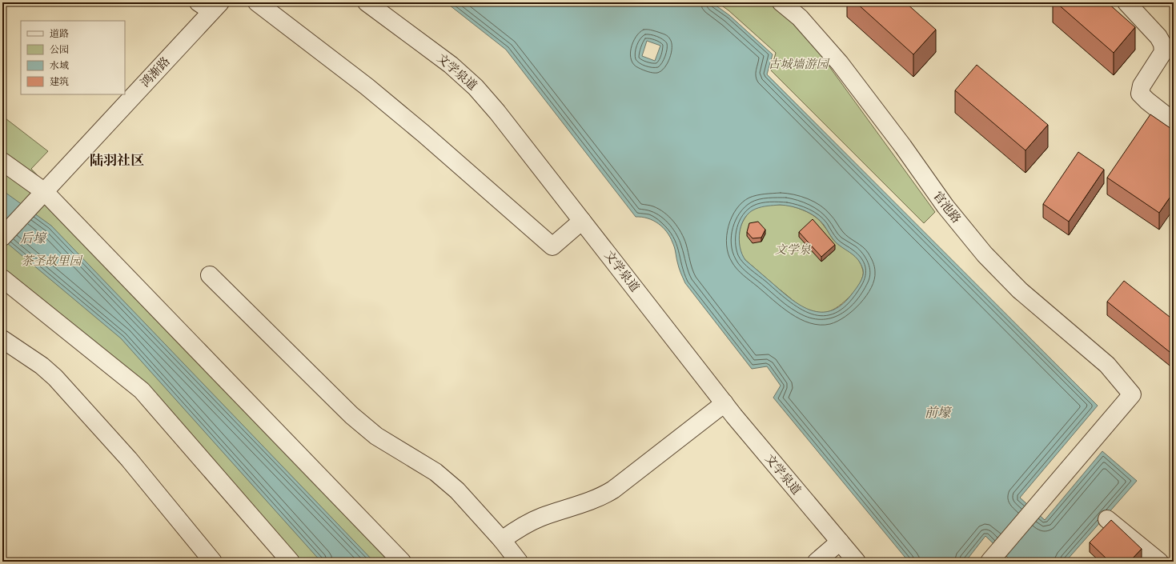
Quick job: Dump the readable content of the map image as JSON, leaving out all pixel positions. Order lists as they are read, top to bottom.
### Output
{
  "streets": {
    "street": ["鸿渐路", "文学泉道", "官池路"]
  },
  "districts": ["陆羽社区"],
  "water": ["后壕", "前壕"],
  "parks": ["古城墙游园", "文学泉", "茶圣故里园"],
  "legend": [
    "道路",
    "公园",
    "水域",
    "建筑"
  ]
}
